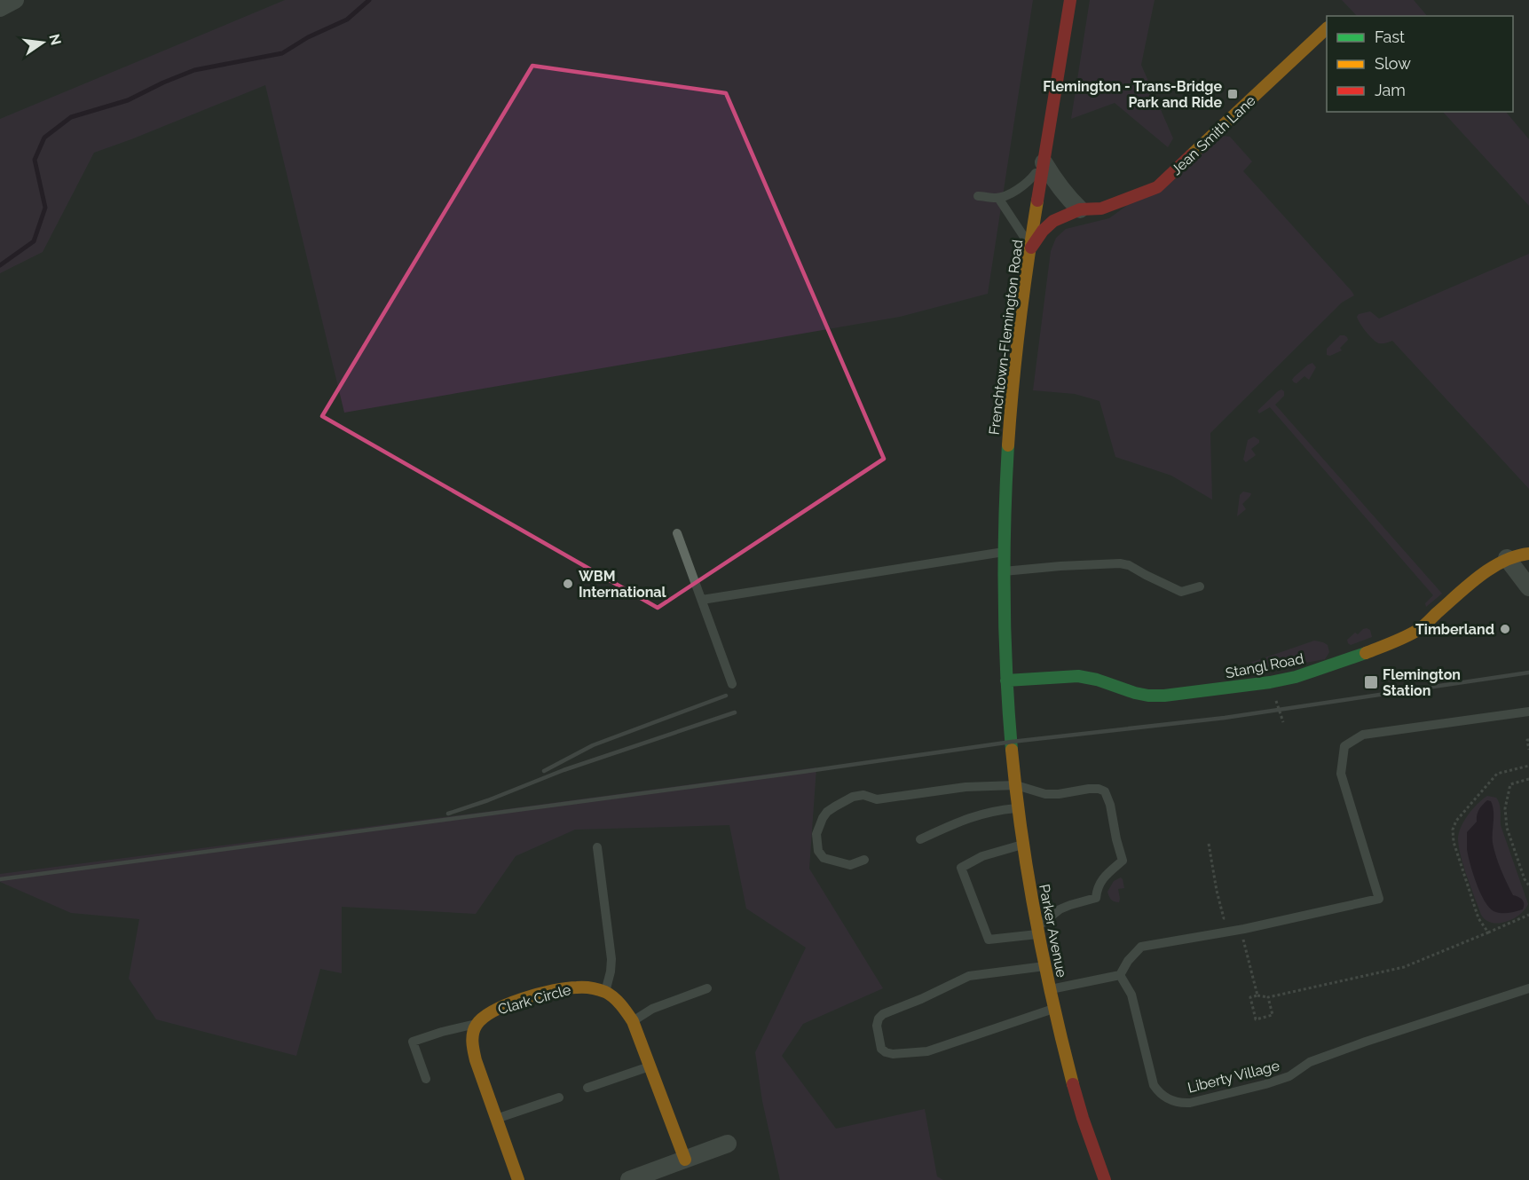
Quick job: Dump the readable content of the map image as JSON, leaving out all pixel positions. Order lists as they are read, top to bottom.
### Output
{
  "streets": {
    "street": [
      "Jean Smith Lane",
      "Frenchtown-Flemington Road",
      "Stangl Road",
      "Parker Avenue",
      "Clark Circle"
    ],
    "lane": ["Liberty Village"]
  },
  "crossings": [
    ["Jean Smith Lane", "Frenchtown-Flemington Road"],
    ["Frenchtown-Flemington Road", "Stangl Road"],
    ["Frenchtown-Flemington Road", "Parker Avenue"],
    ["Stangl Road", "Parker Avenue"]
  ],
  "places": {
    "transit": ["Flemington - Trans-Bridge Park and Ride", "Flemington Station"],
    "other": ["WBM International", "Timberland"]
  },
  "legend": ["Fast", "Slow", "Jam"],
  "north": "right"
}
